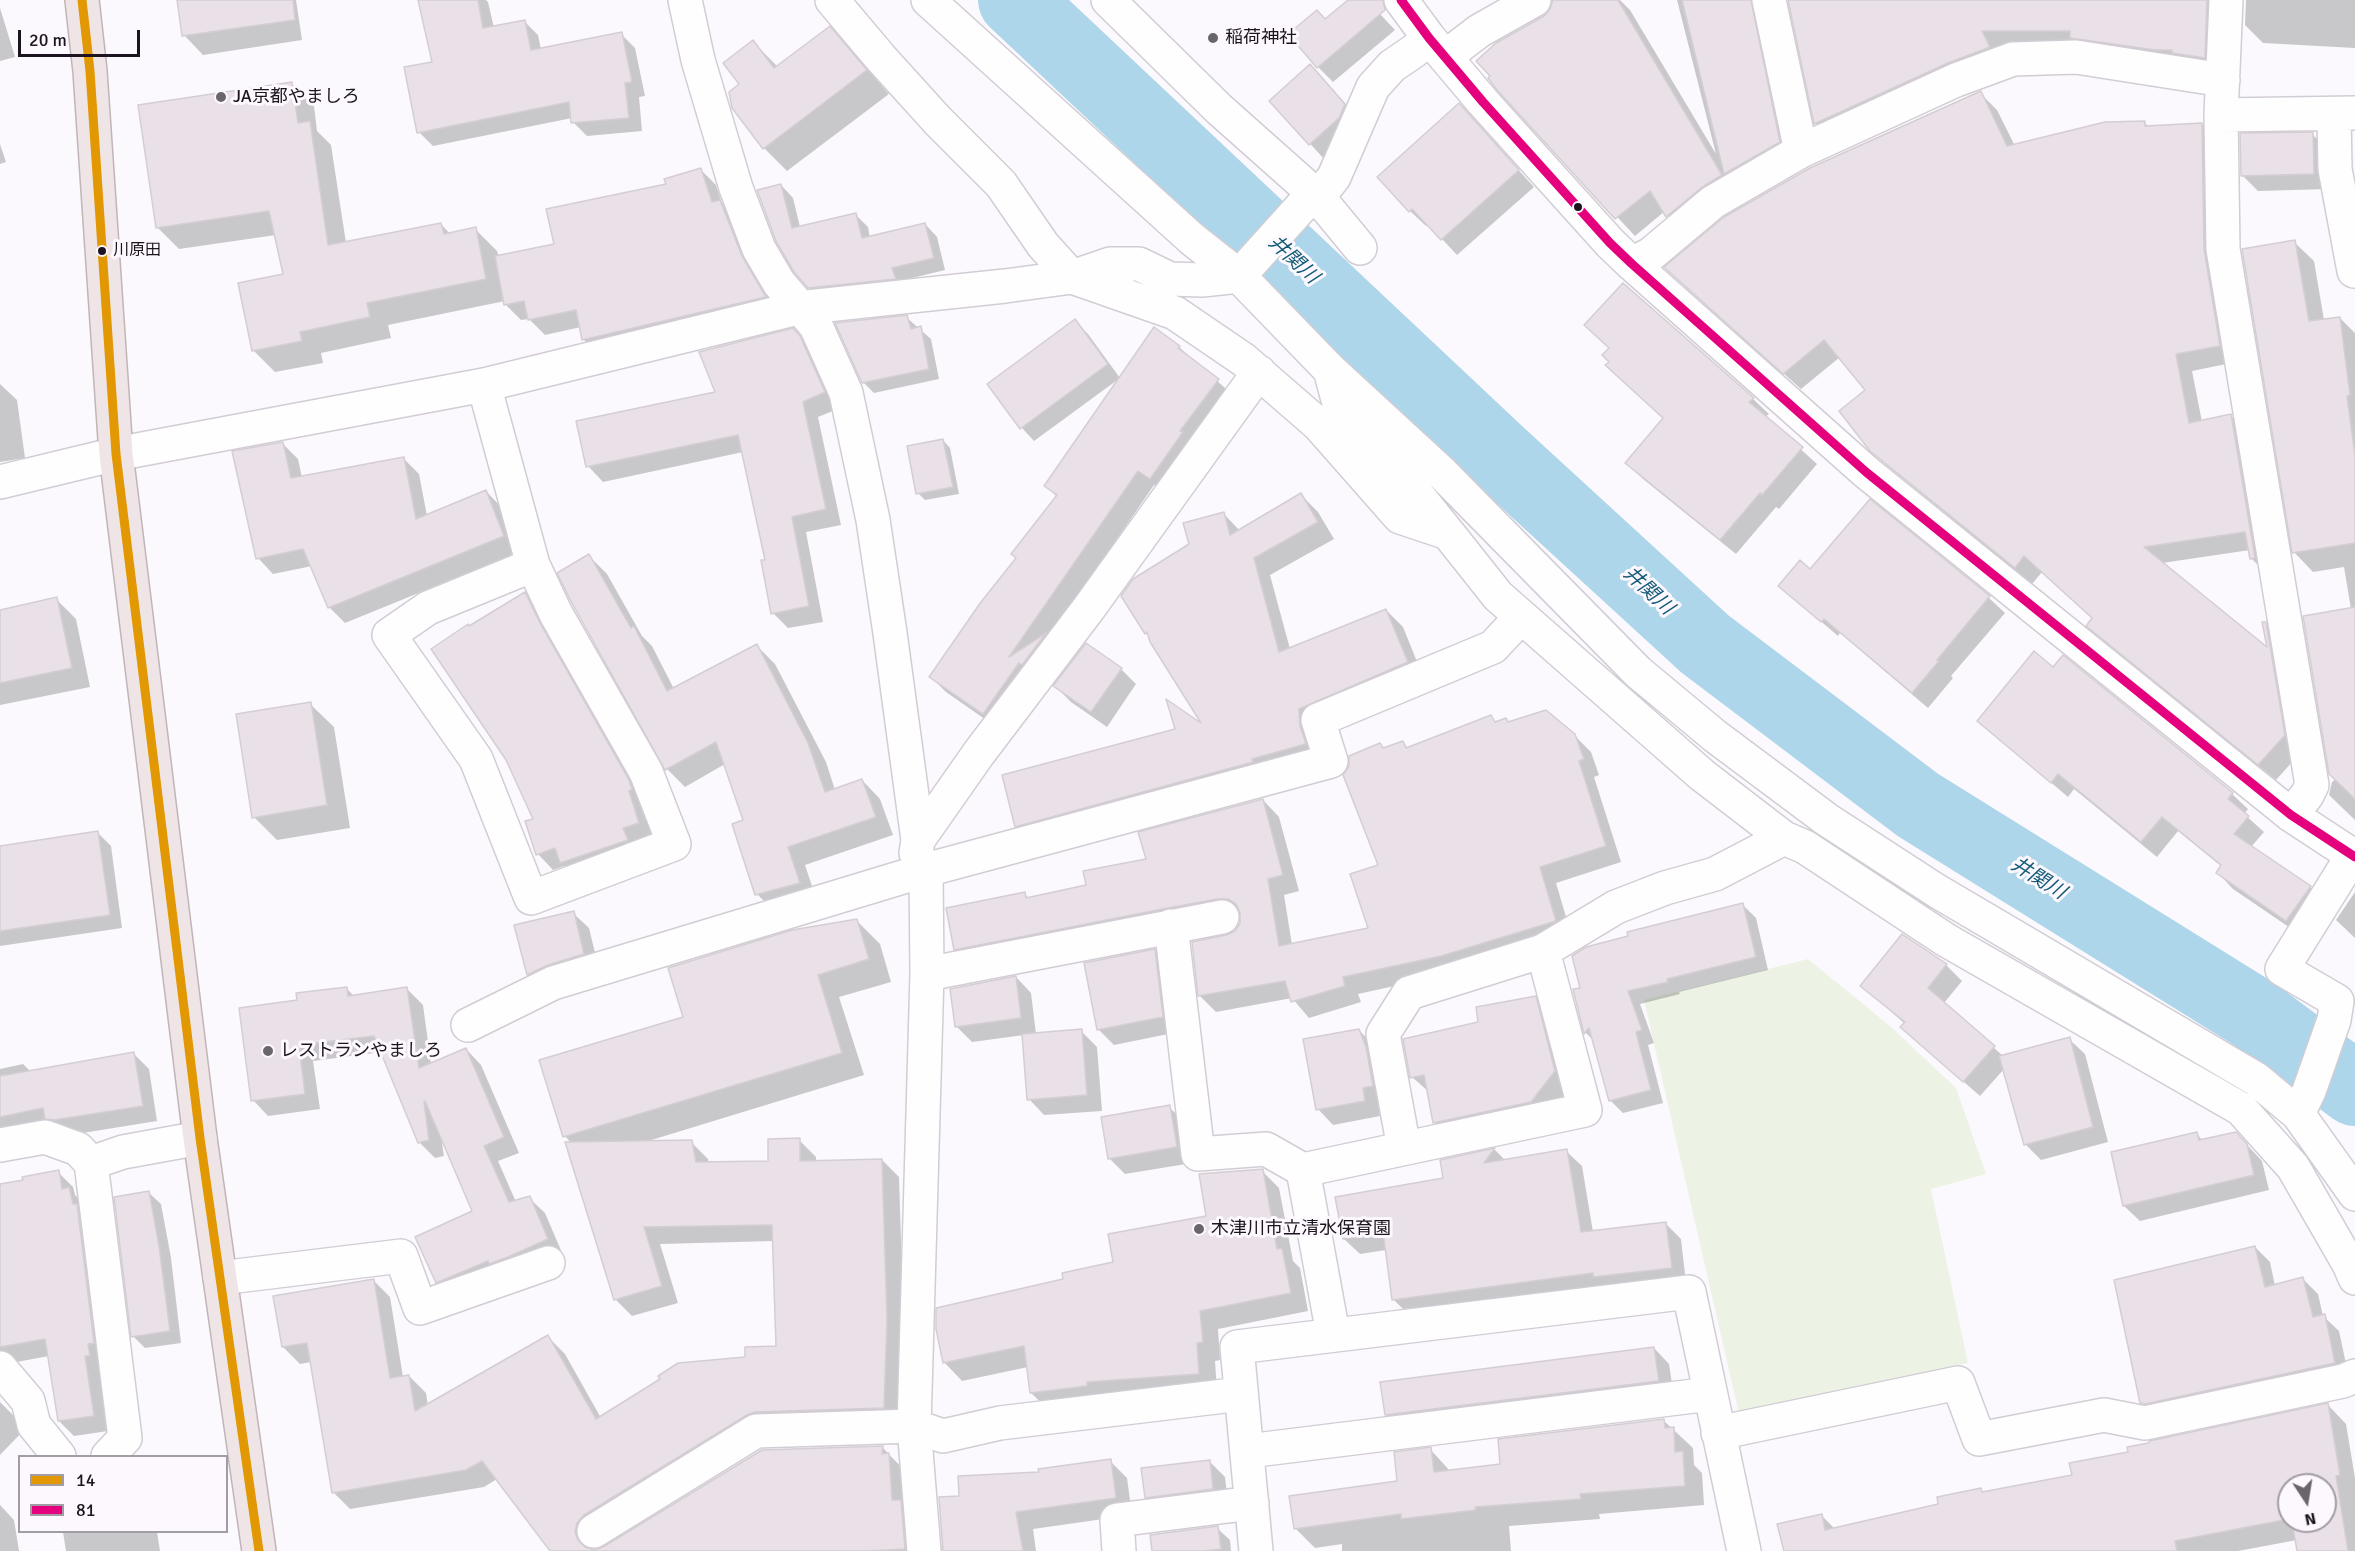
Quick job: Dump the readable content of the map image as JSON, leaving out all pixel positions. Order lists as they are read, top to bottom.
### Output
{
  "water": ["井関川"],
  "places": [
    "稲荷神社",
    "JA京都やましろ",
    "川原田",
    "レストランやましろ",
    "木津川市立清水保育園"
  ],
  "lines": ["transit line 14", "transit line 81"],
  "legend": ["14", "81"],
  "scale_bar": "20 m",
  "north": "bottom"
}
